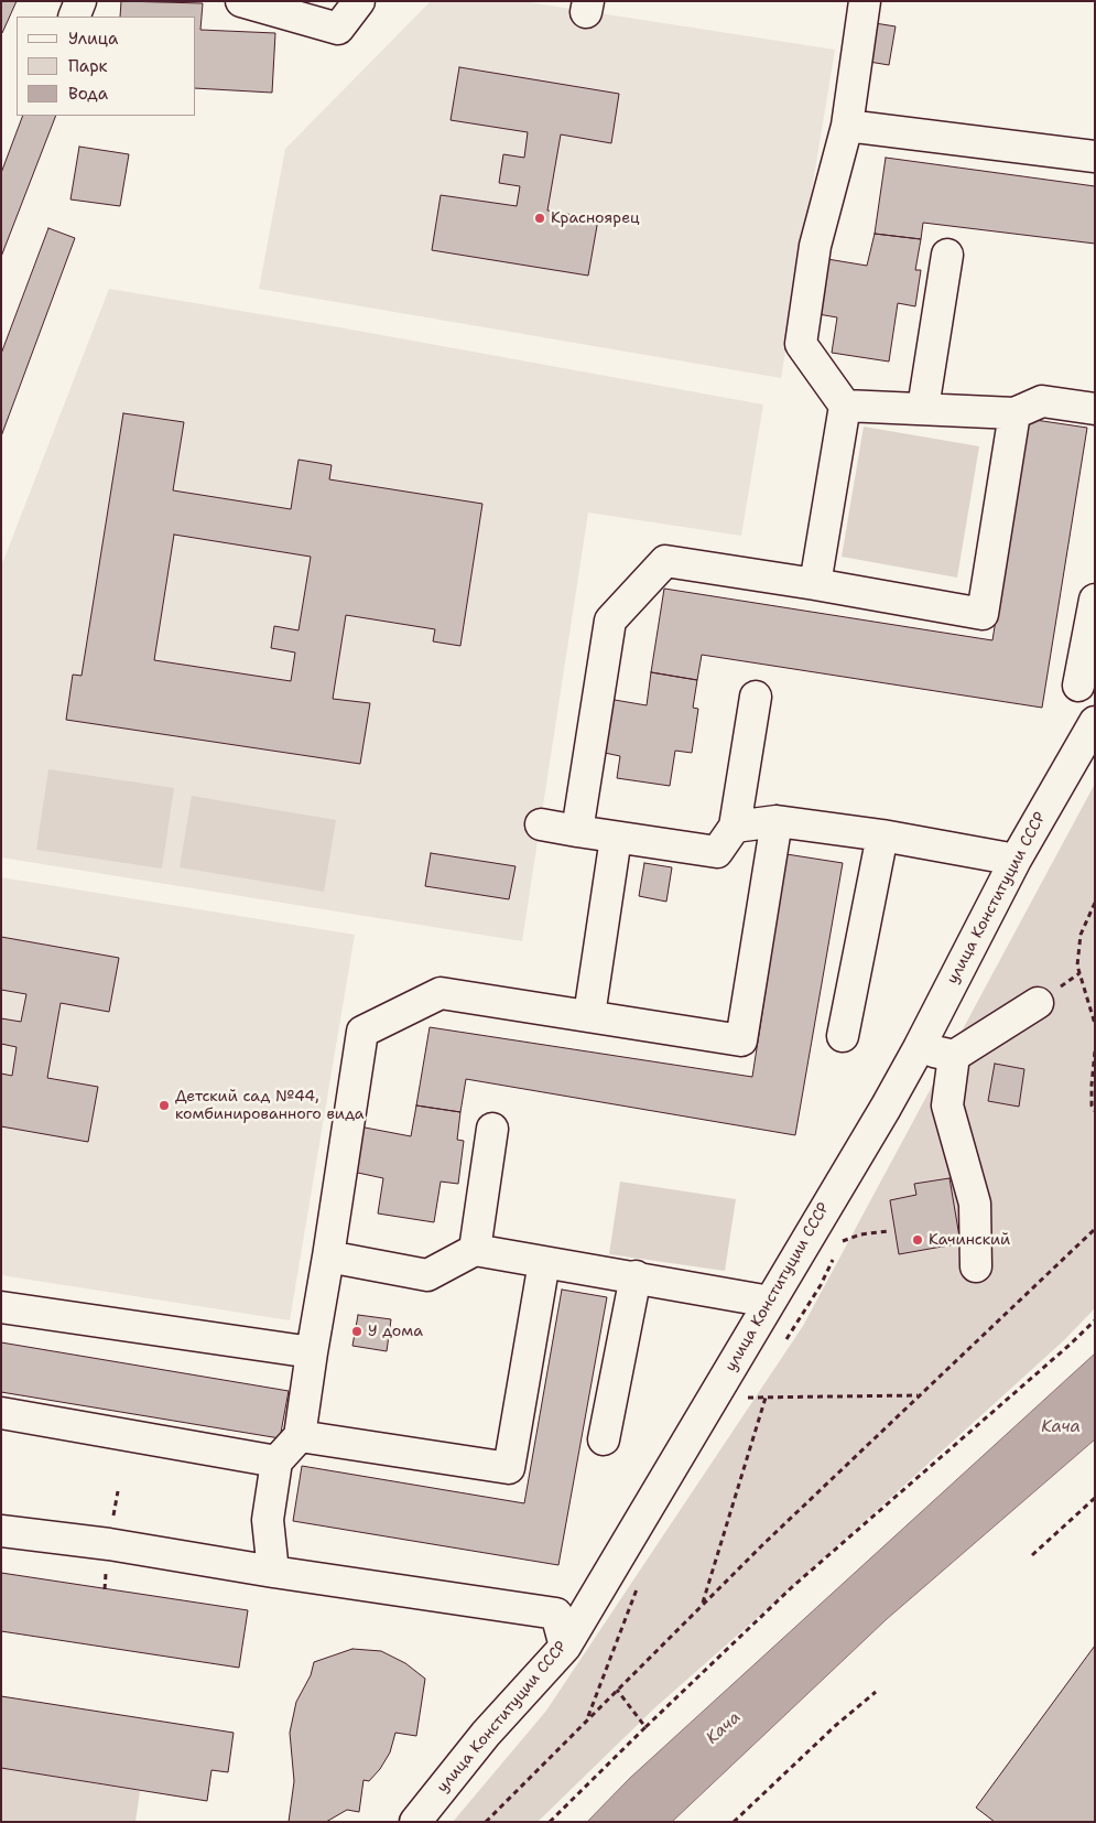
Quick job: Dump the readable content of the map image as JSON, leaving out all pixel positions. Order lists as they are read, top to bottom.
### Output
{
  "streets": {
    "street": ["улица Конституции СССР"]
  },
  "water": ["Кача"],
  "places": [
    "Красноярец",
    "Детский сад №44, комбинированного вида",
    "Качинский",
    "У дома"
  ],
  "legend": ["Улица", "Парк", "Вода"]
}
